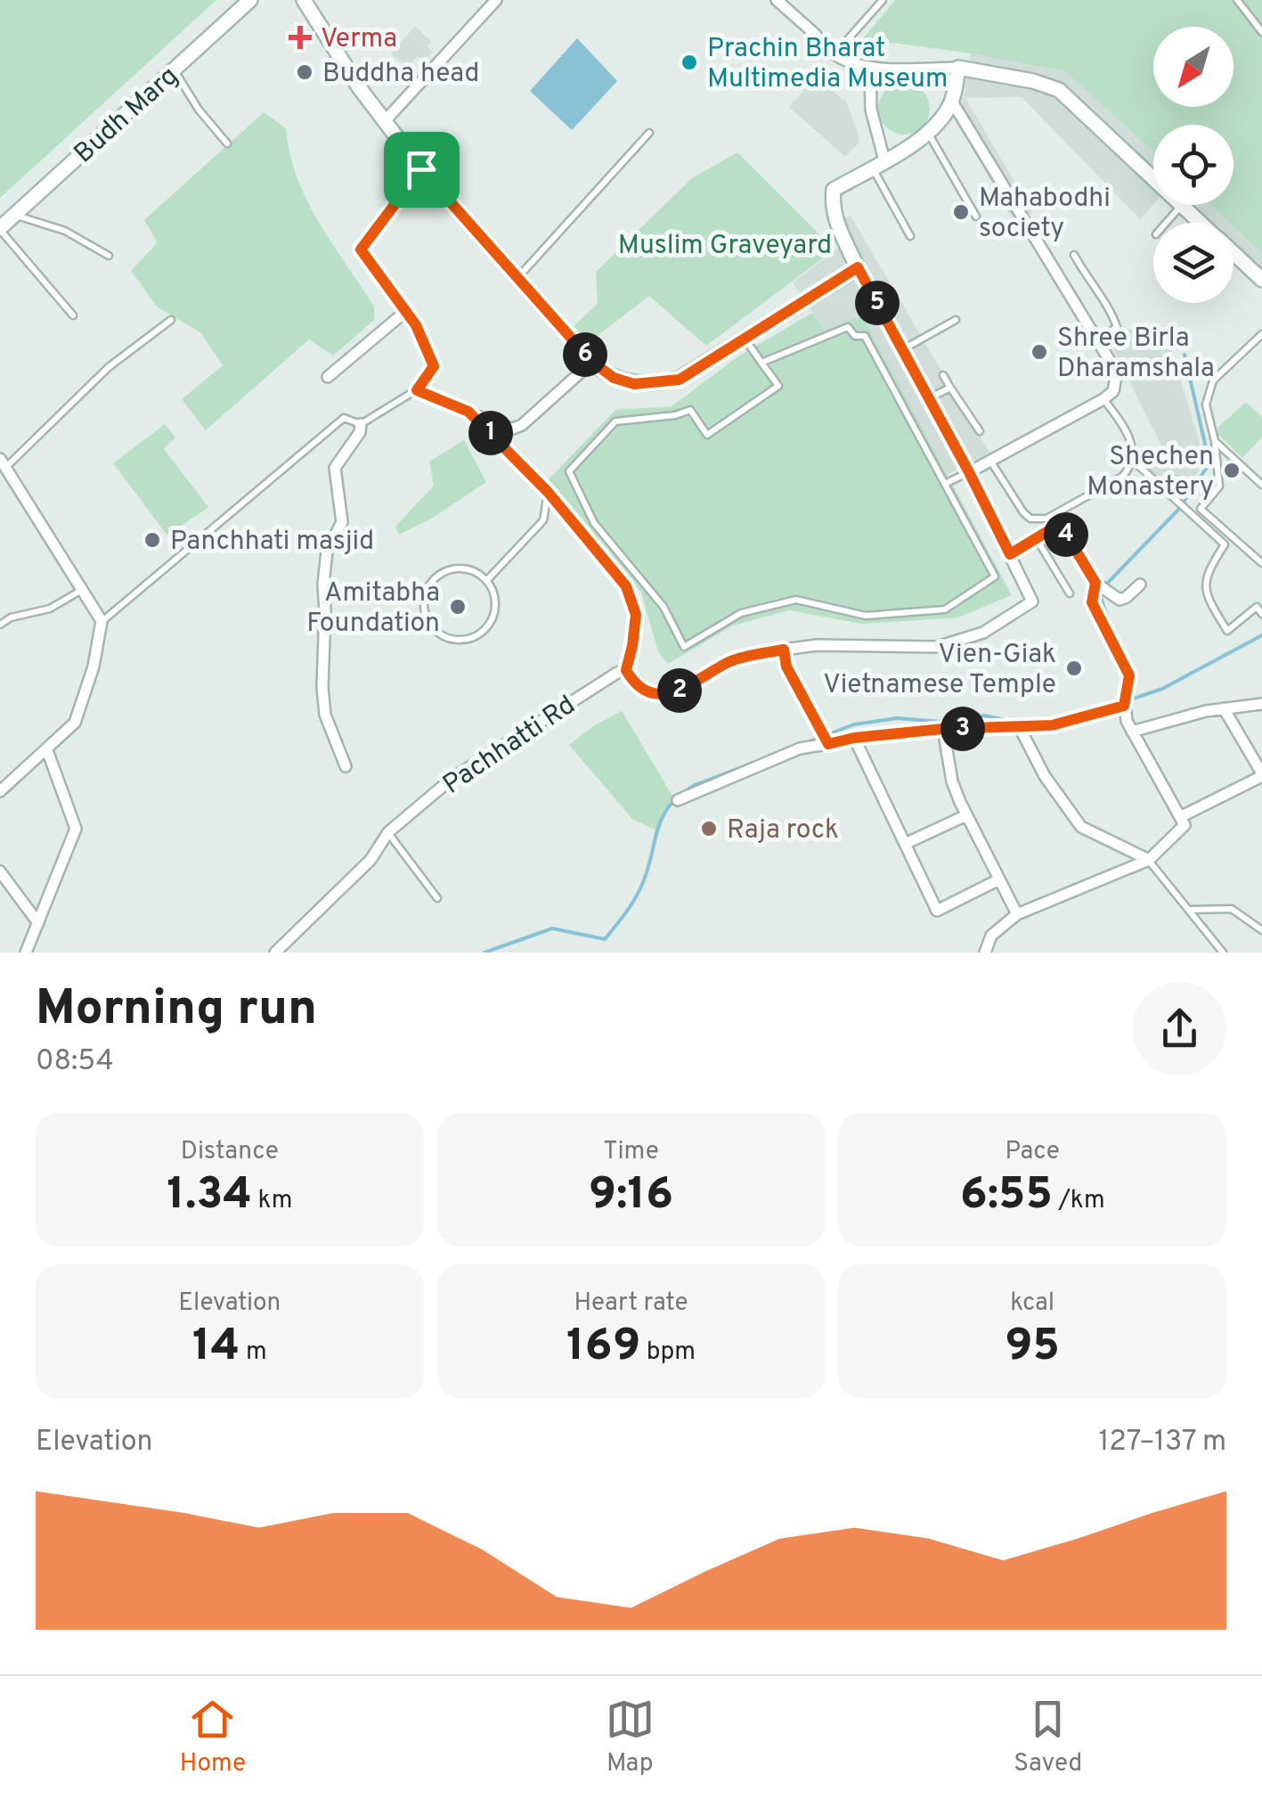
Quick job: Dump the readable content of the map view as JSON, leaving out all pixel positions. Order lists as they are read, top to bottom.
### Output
{
  "streets": {
    "street": ["Budh Marg", "Pachhatti Rd"]
  },
  "parks": ["Muslim Graveyard"],
  "places": {
    "health": ["Verma"],
    "other": [
      "Prachin Bharat Multimedia Museum",
      "Buddha head",
      "Mahabodhi society",
      "Shree Birla Dharamshala",
      "Shechen Monastery",
      "Panchhati masjid",
      "Amitabha Foundation",
      "Vien-Giak Vietnamese Temple",
      "Raja rock"
    ]
  },
  "north": "bottom left",
  "page": {
    "pins": [
      "5",
      "6",
      "1",
      "4",
      "2",
      "3"
    ],
    "heading": ["Morning run", "08:54"],
    "stats": [
      ["Distance", "1.34 km"],
      ["Time", "9:16"],
      ["Pace", "6:55 /km"],
      ["Elevation", "14 m"],
      ["Heart rate", "169 bpm"],
      ["kcal", "95"]
    ],
    "chart": ["Elevation", "127–137 m"],
    "tabs": ["Home", "Map", "Saved"]
  }
}
